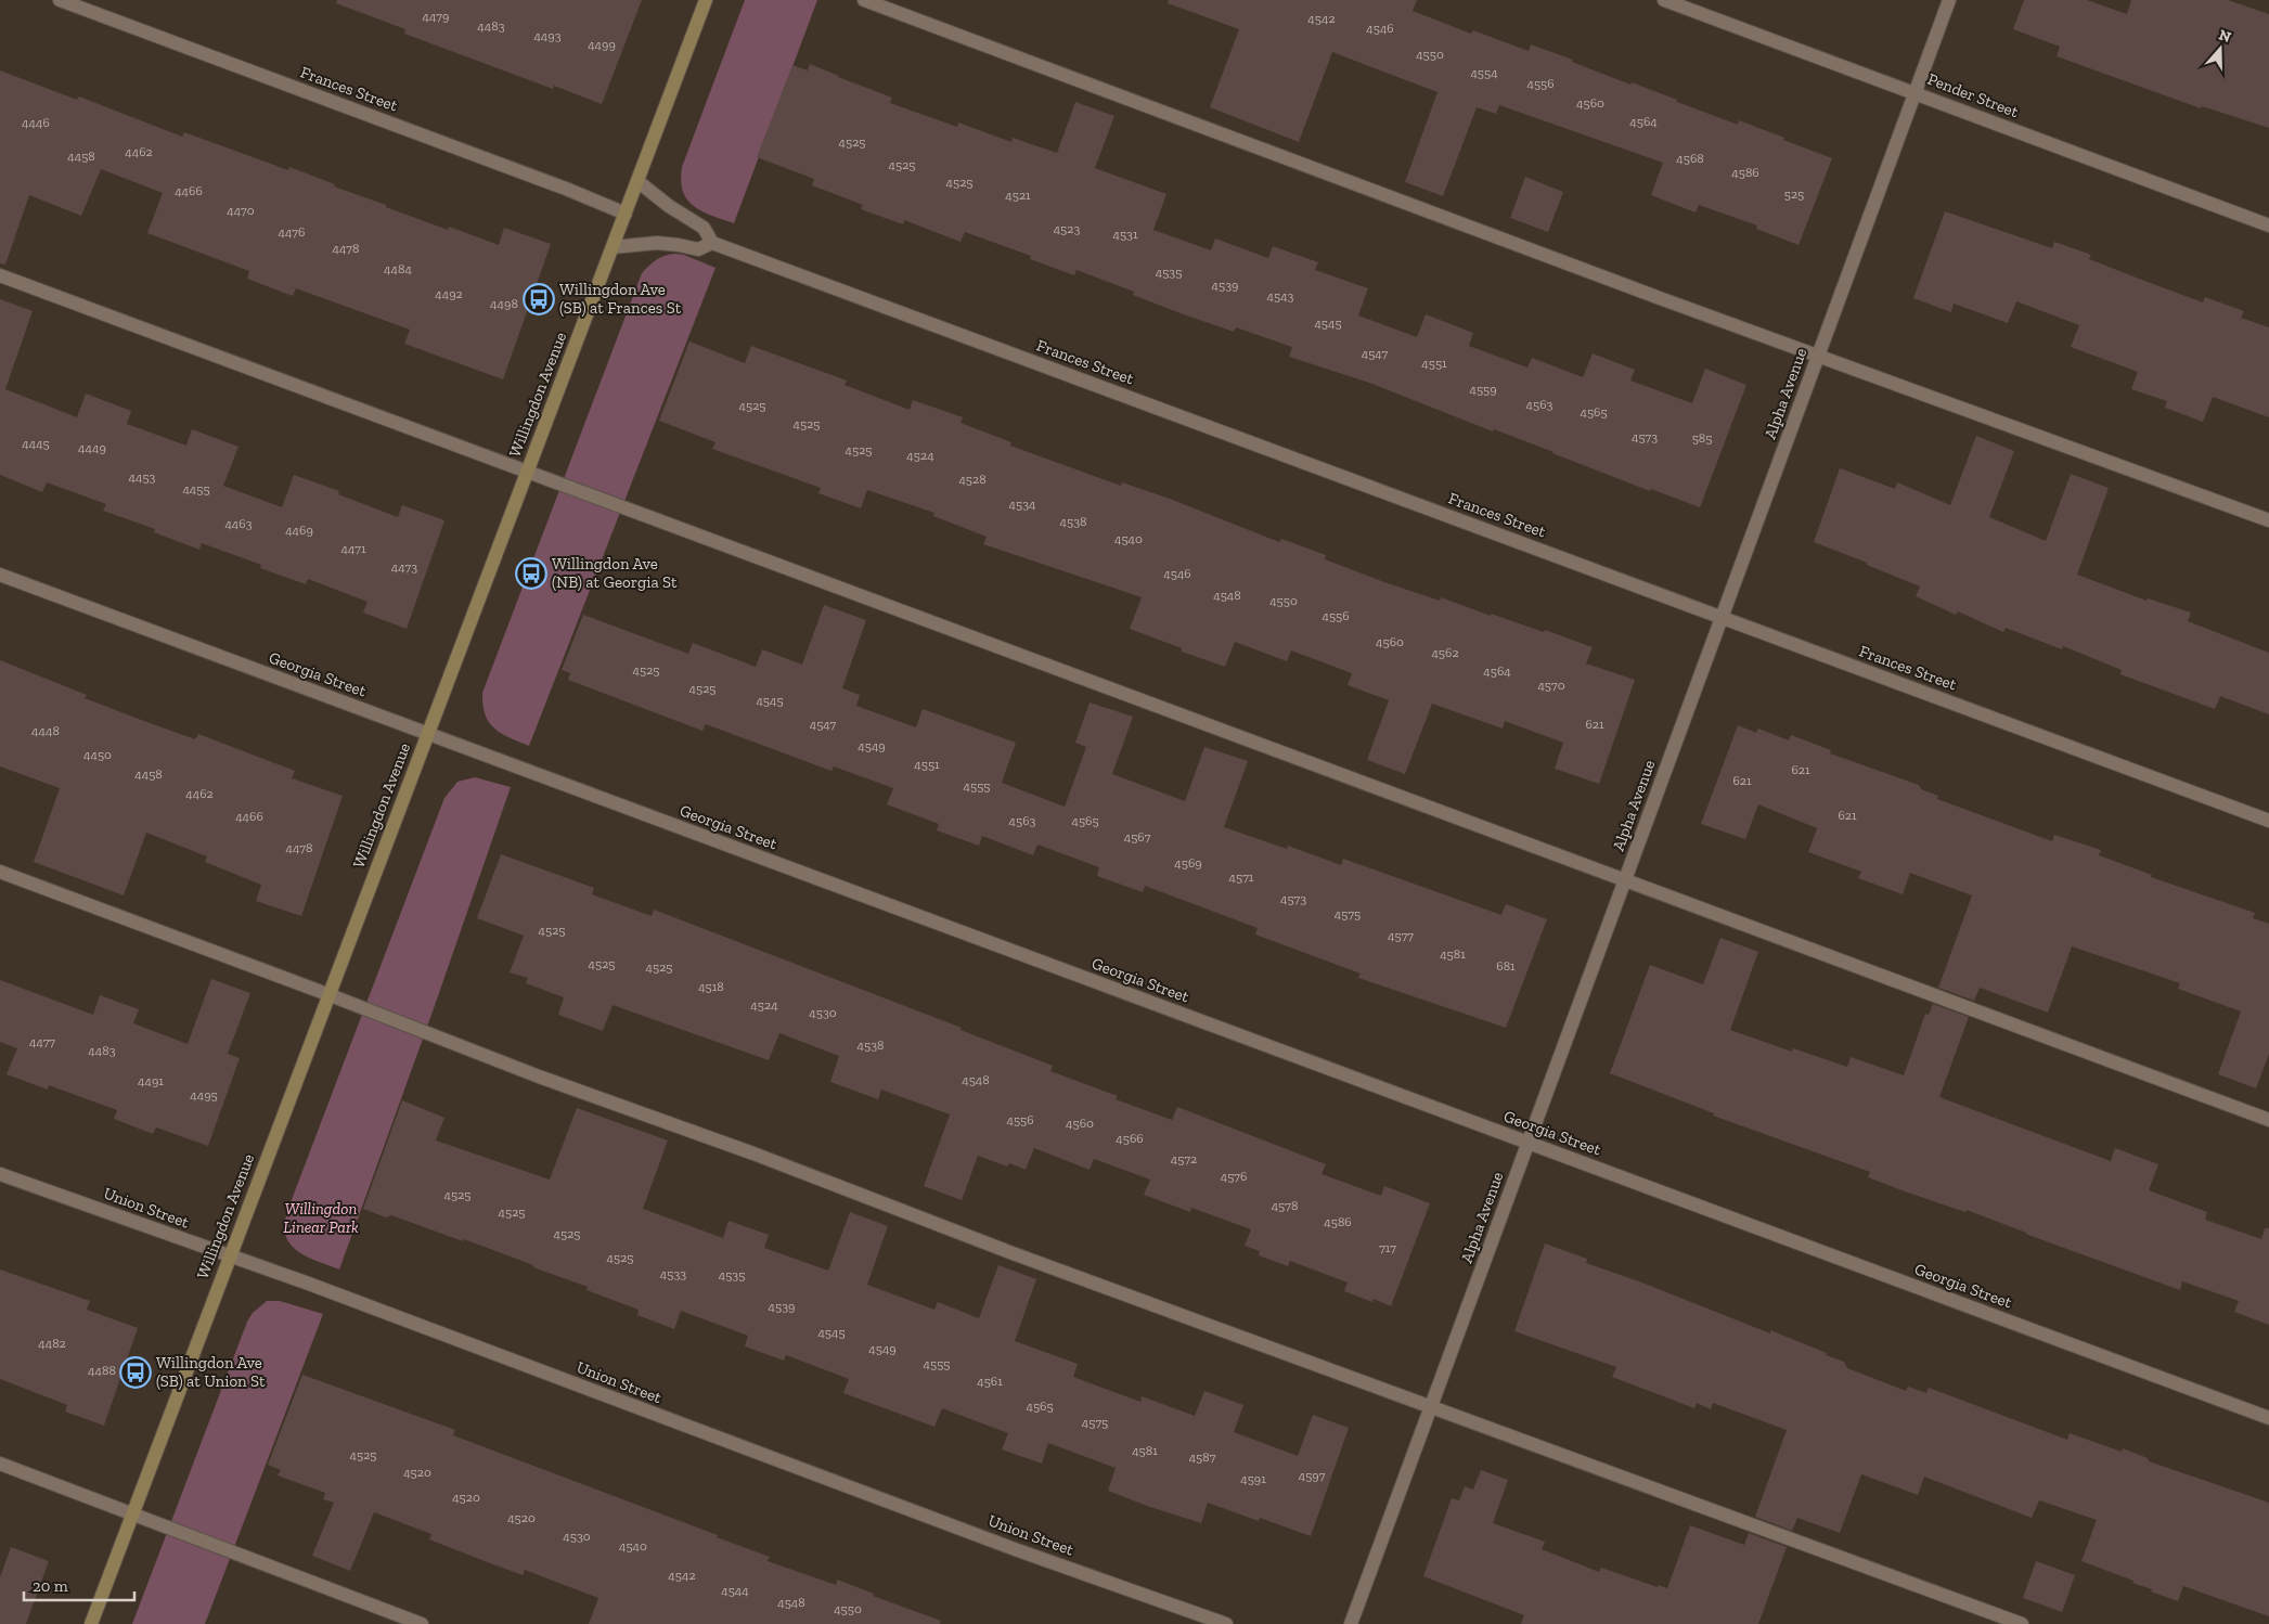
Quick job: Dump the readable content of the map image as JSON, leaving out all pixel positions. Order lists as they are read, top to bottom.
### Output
{
  "streets": {
    "main road": ["Willingdon Avenue"],
    "street": [
      "Frances Street",
      "Pender Street",
      "Alpha Avenue",
      "Georgia Street",
      "Union Street"
    ]
  },
  "crossings": [
    ["Frances Street", "Alpha Avenue"],
    ["Frances Street", "Willingdon Avenue"],
    ["Pender Street", "Alpha Avenue"],
    ["Alpha Avenue", "Georgia Street"],
    ["Willingdon Avenue", "Georgia Street"],
    ["Willingdon Avenue", "Union Street"]
  ],
  "parks": ["Willingdon Linear Park"],
  "places": {
    "bus stop": ["Willingdon Ave (SB) at Frances St", "Willingdon Ave (NB) at Georgia St", "Willingdon Ave (SB) at Union St"]
  },
  "house_numbers": [
    "4479",
    "4542",
    "4483",
    "4546",
    "4493",
    "4499",
    "4550",
    "4554",
    "4556",
    "4560",
    "4564",
    "4446",
    "4525",
    "4462",
    "4458",
    "4568",
    "4525",
    "4586",
    "4525",
    "4466",
    "525",
    "4521",
    "4470",
    "4523",
    "4476",
    "4531",
    "4478",
    "4484",
    "4535",
    "4539",
    "4492",
    "4543",
    "4498",
    "4545",
    "4547",
    "4551",
    "4559",
    "4563",
    "4525",
    "4565",
    "4525",
    "4573",
    "585",
    "4445",
    "4449",
    "4525",
    "4524",
    "4453",
    "4528",
    "4455",
    "4534",
    "4538",
    "4463",
    "4469",
    "4540",
    "4471",
    "4473",
    "4546",
    "4548",
    "4550",
    "4556",
    "4560",
    "4562",
    "4525",
    "4564",
    "4570",
    "4525",
    "4545",
    "4547",
    "621",
    "4448",
    "4549",
    "4450",
    "4551",
    "621",
    "4458",
    "621",
    "4555",
    "4462",
    "621",
    "4466",
    "4563",
    "4565",
    "4567",
    "4478",
    "4569",
    "4571",
    "4573",
    "4575",
    "4525",
    "4577",
    "4581",
    "4525",
    "681",
    "4525",
    "4518",
    "4524",
    "4530",
    "4477",
    "4538",
    "4483",
    "4548",
    "4491",
    "4495",
    "4556",
    "4560",
    "4566",
    "4572",
    "4576",
    "4525",
    "4578",
    "4525",
    "4586",
    "4525",
    "717",
    "4525",
    "4533",
    "4535",
    "4539",
    "4545",
    "4482",
    "4549",
    "4555",
    "4488",
    "4561",
    "4565",
    "4575",
    "4581",
    "4525",
    "4587",
    "4520",
    "4597",
    "4591",
    "4520",
    "4520",
    "4530",
    "4540",
    "4542",
    "4544",
    "4548",
    "4550"
  ],
  "scale_bar": "20 m",
  "north": "top"
}
